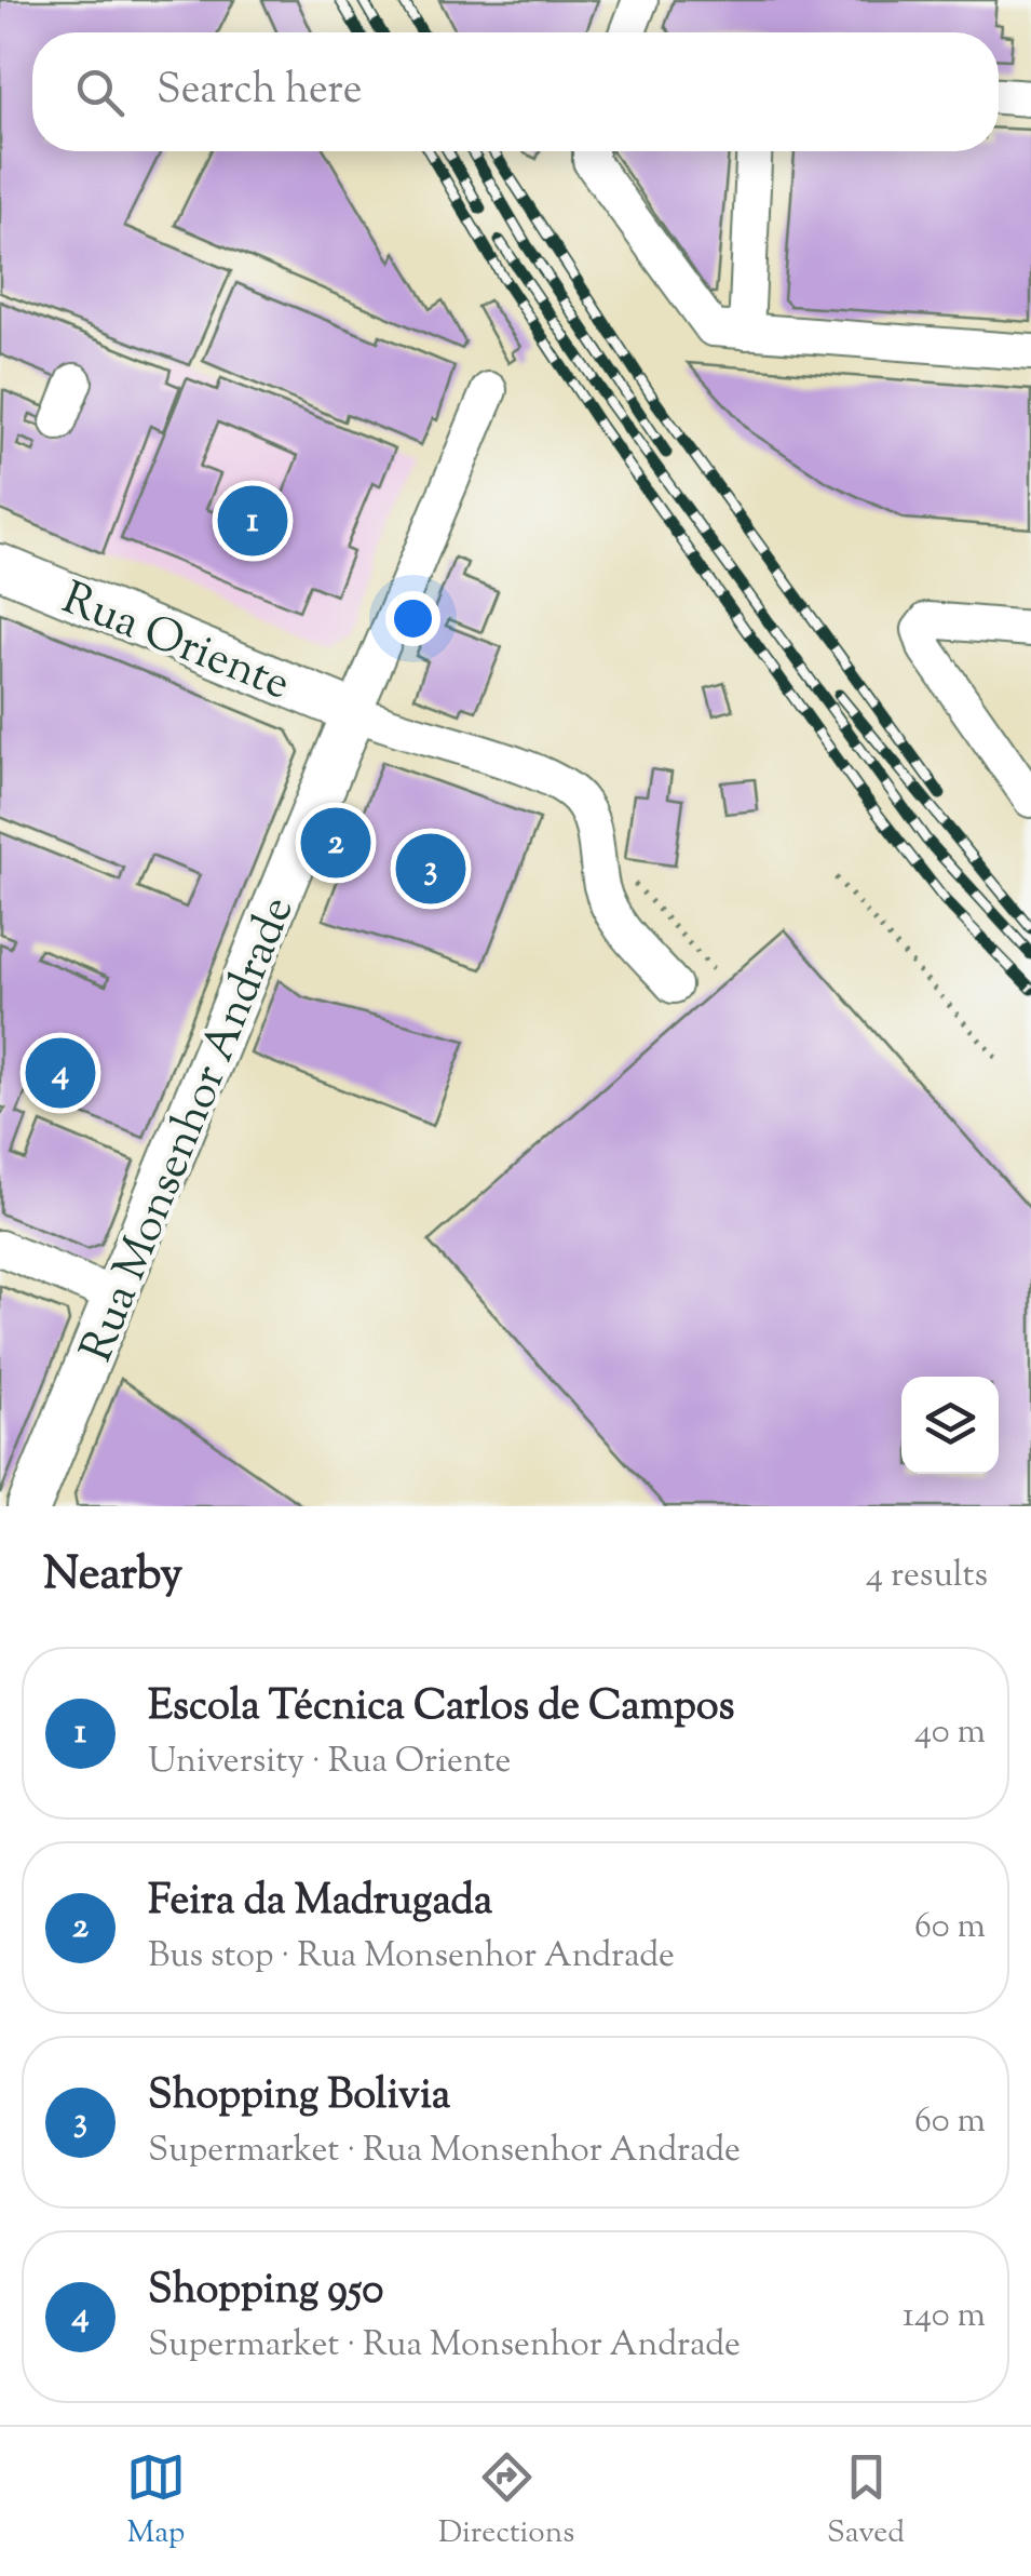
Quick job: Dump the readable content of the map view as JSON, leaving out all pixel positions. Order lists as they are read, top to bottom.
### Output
{
  "streets": {
    "main road": ["Rua Oriente", "Rua Monsenhor Andrade"]
  },
  "crossings": [
    ["Rua Oriente", "Rua Monsenhor Andrade"]
  ],
  "page": {
    "search": "Search here",
    "pins": [
      "1",
      "2",
      "3",
      "4"
    ],
    "heading": ["Nearby", "4 results"],
    "list": [
      {
        "mark": "1",
        "name": "Escola Técnica Carlos de Campos",
        "note": "University · Rua Oriente",
        "value": "40 m"
      },
      {
        "mark": "2",
        "name": "Feira da Madrugada",
        "note": "Bus stop · Rua Monsenhor Andrade",
        "value": "60 m"
      },
      {
        "mark": "3",
        "name": "Shopping Bolivia",
        "note": "Supermarket · Rua Monsenhor Andrade",
        "value": "60 m"
      },
      {
        "mark": "4",
        "name": "Shopping 950",
        "note": "Supermarket · Rua Monsenhor Andrade",
        "value": "140 m"
      }
    ],
    "nav": ["Map", "Directions", "Saved"]
  }
}
